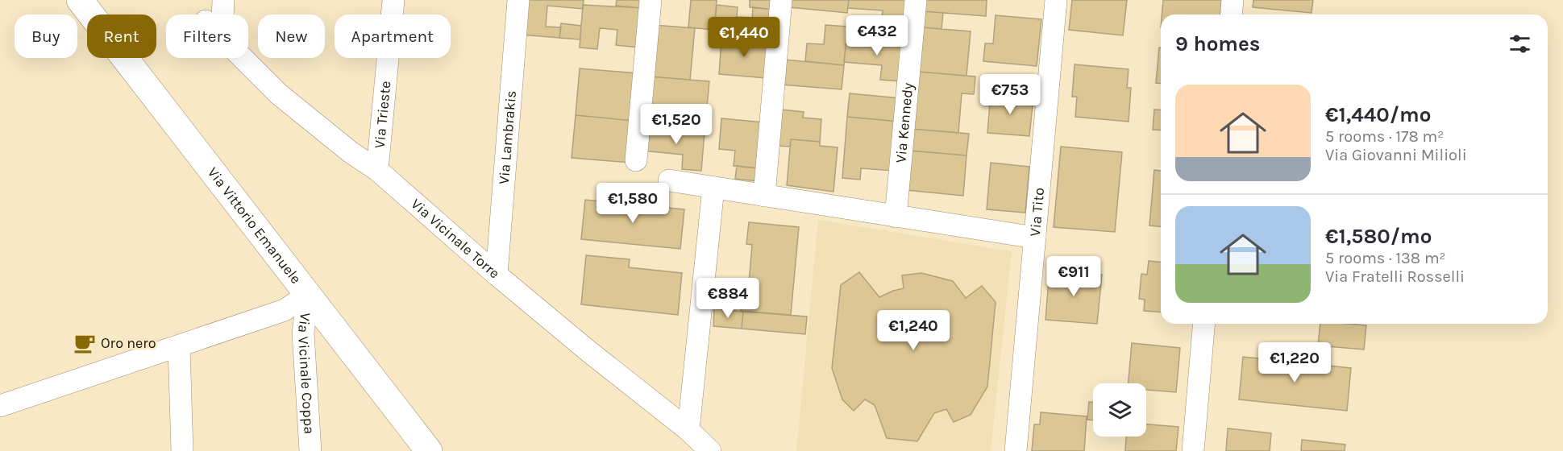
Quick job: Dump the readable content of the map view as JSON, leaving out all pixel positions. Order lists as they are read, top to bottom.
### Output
{
  "streets": {
    "street": [
      "Via Trieste",
      "Via Kennedy",
      "Via Lambrakis",
      "Via Tito",
      "Via Vittorio Emanuele",
      "Via Vicinale Torre",
      "Via Vicinale Coppa"
    ]
  },
  "crossings": [
    ["Via Trieste", "Via Vicinale Torre"],
    ["Via Lambrakis", "Via Vicinale Torre"],
    ["Via Vittorio Emanuele", "Via Vicinale Coppa"]
  ],
  "places": {
    "cafe": ["Oro nero"]
  },
  "page": {
    "chip": [
      "Buy",
      "Rent",
      "Filters",
      "New",
      "Apartment"
    ],
    "heading": "9 homes",
    "price": [
      "€432",
      "€1,440",
      "€753",
      "€1,520",
      "€1,580",
      "€911",
      "€884",
      "€1,240",
      "€1,220"
    ],
    "list": [
      {
        "name": "€1,440/mo",
        "note": "5 rooms · 178 m² · Via Giovanni Milioli"
      },
      {
        "name": "€1,580/mo",
        "note": "5 rooms · 138 m² · Via Fratelli Rosselli"
      }
    ]
  }
}
